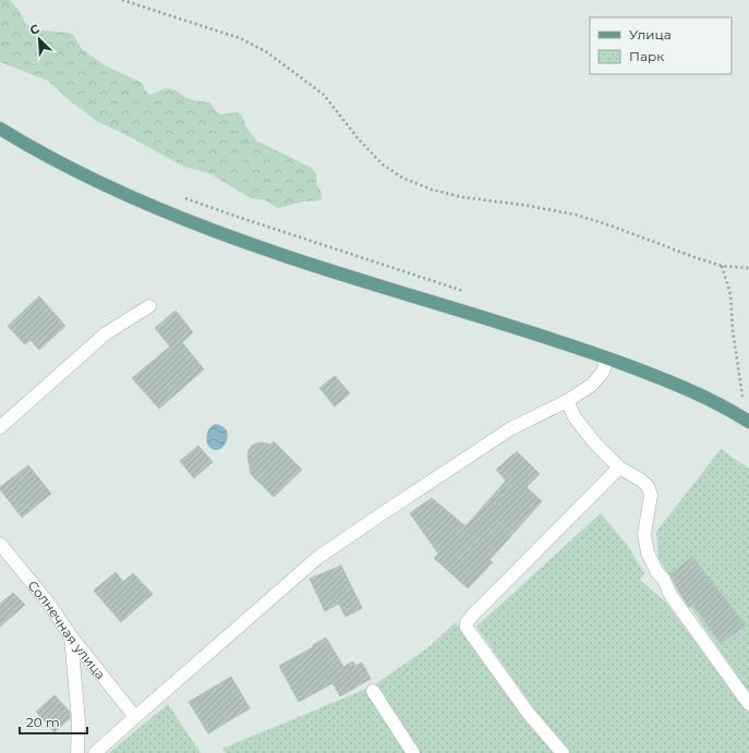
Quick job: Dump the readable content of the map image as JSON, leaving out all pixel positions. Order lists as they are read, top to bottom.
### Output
{
  "streets": {
    "street": ["Солнечная улица"]
  },
  "legend": ["Улица", "Парк"],
  "scale_bar": "20 m",
  "north": "top left"
}
